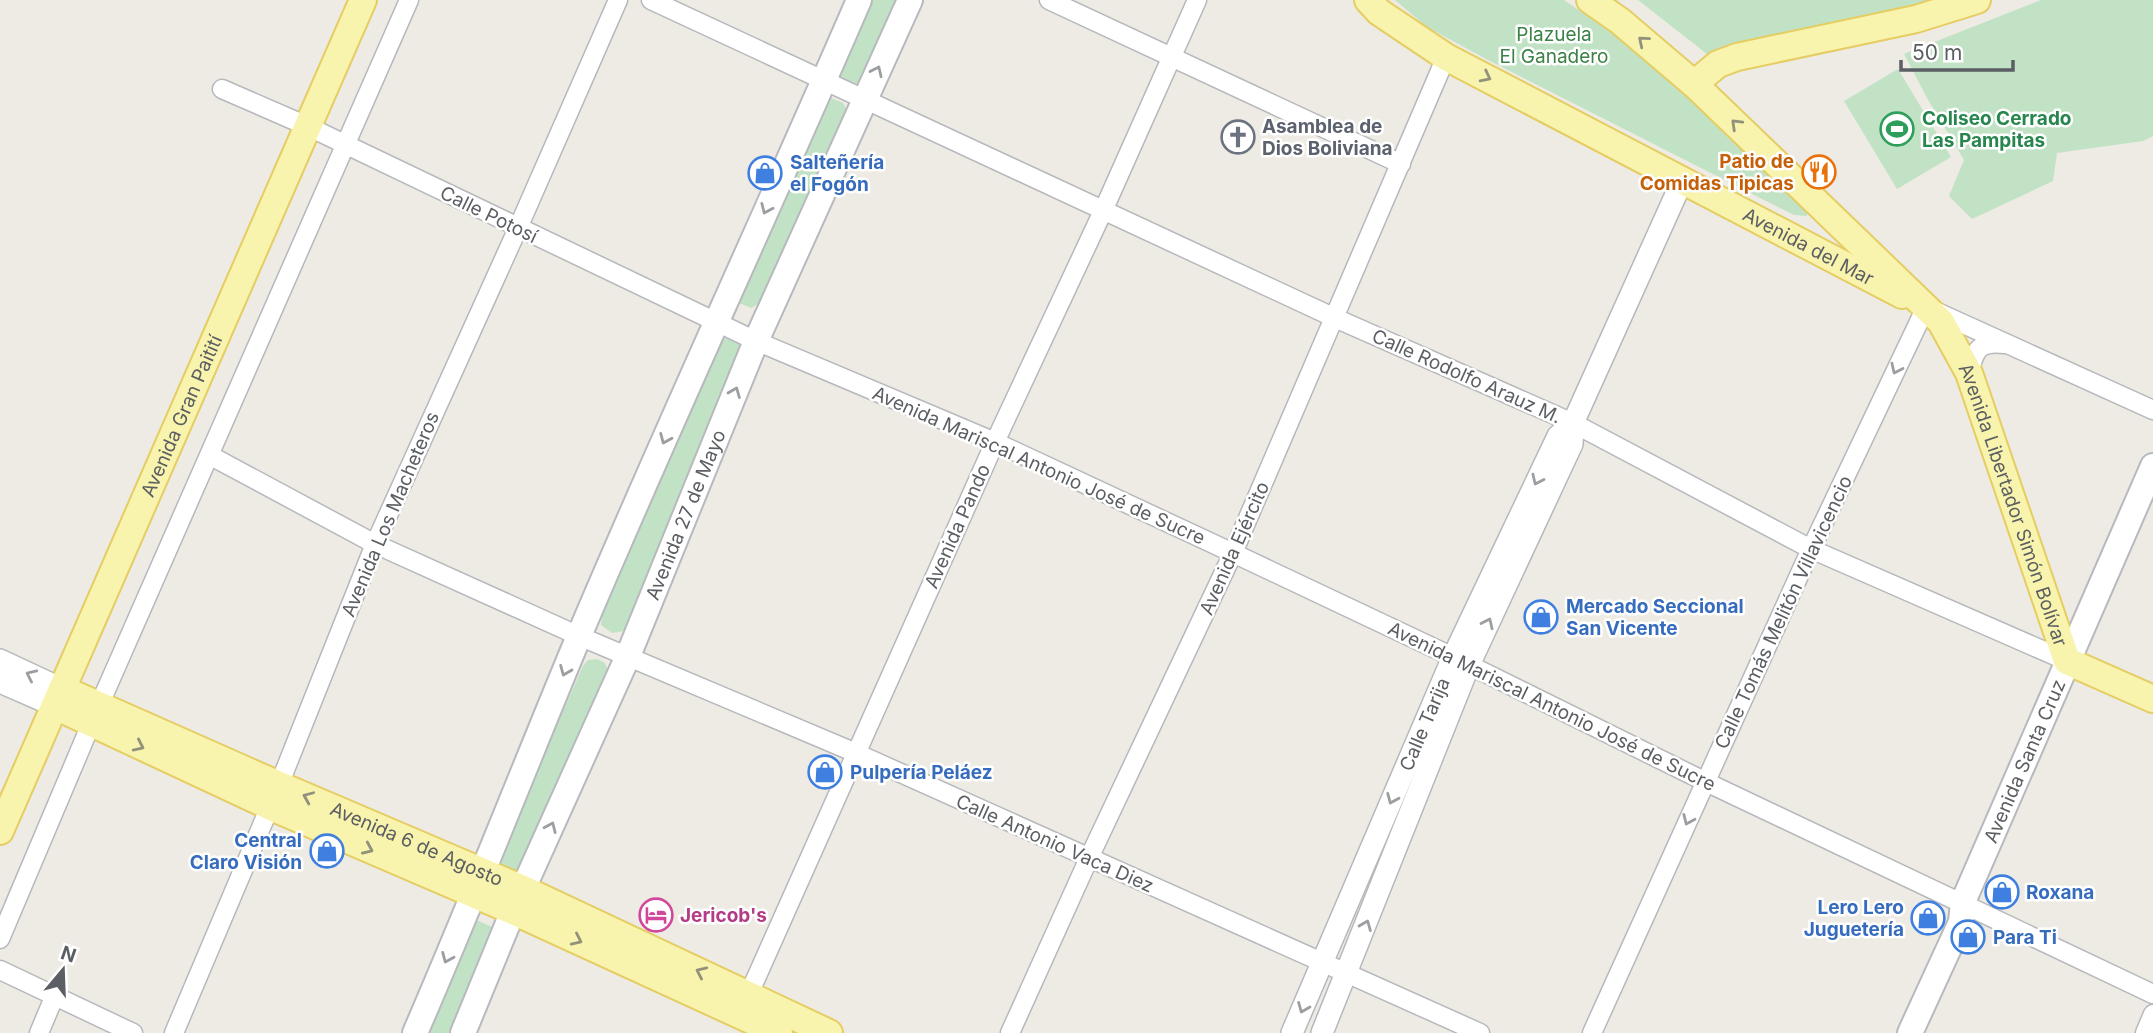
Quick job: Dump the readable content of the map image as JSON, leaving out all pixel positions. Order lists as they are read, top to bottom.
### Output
{
  "streets": {
    "main road": [
      "Avenida del Mar",
      "Avenida Gran Paitití",
      "Avenida Libertador Simón Bolívar",
      "Avenida 27 de Mayo",
      "Avenida Santa Cruz",
      "Avenida 6 de Agosto"
    ],
    "street": [
      "Calle Potosí",
      "Calle Rodolfo Arauz M.",
      "Avenida Mariscal Antonio José de Sucre",
      "Avenida Los Macheteros",
      "Avenida Pando",
      "Avenida Ejército",
      "Calle Tomás Melitón Villavicencio",
      "Calle Tarija",
      "Calle Antonio Vaca Diez"
    ]
  },
  "crossings": [
    ["Calle Potosí", "Avenida Gran Paitití"],
    ["Calle Potosí", "Avenida Mariscal Antonio José de Sucre"],
    ["Calle Potosí", "Avenida Los Macheteros"],
    ["Calle Potosí", "Avenida 27 de Mayo"],
    ["Avenida del Mar", "Avenida Libertador Simón Bolívar"],
    ["Avenida del Mar", "Avenida Ejército"],
    ["Avenida del Mar", "Calle Tomás Melitón Villavicencio"],
    ["Avenida del Mar", "Calle Tarija"],
    ["Calle Rodolfo Arauz M.", "Avenida Libertador Simón Bolívar"],
    ["Calle Rodolfo Arauz M.", "Avenida 27 de Mayo"],
    ["Calle Rodolfo Arauz M.", "Avenida Pando"],
    ["Calle Rodolfo Arauz M.", "Avenida Ejército"],
    ["Calle Rodolfo Arauz M.", "Calle Tomás Melitón Villavicencio"],
    ["Calle Rodolfo Arauz M.", "Calle Tarija"],
    ["Calle Rodolfo Arauz M.", "Avenida Santa Cruz"],
    ["Avenida Gran Paitití", "Avenida 6 de Agosto"],
    ["Avenida Mariscal Antonio José de Sucre", "Avenida 27 de Mayo"],
    ["Avenida Mariscal Antonio José de Sucre", "Avenida Pando"],
    ["Avenida Mariscal Antonio José de Sucre", "Avenida Ejército"],
    ["Avenida Mariscal Antonio José de Sucre", "Calle Tomás Melitón Villavicencio"],
    ["Avenida Mariscal Antonio José de Sucre", "Calle Tarija"],
    ["Avenida Mariscal Antonio José de Sucre", "Avenida Santa Cruz"],
    ["Avenida Libertador Simón Bolívar", "Calle Tomás Melitón Villavicencio"],
    ["Avenida Libertador Simón Bolívar", "Avenida Santa Cruz"],
    ["Avenida Los Macheteros", "Avenida 6 de Agosto"],
    ["Avenida Los Macheteros", "Calle Antonio Vaca Diez"],
    ["Avenida 27 de Mayo", "Avenida 6 de Agosto"],
    ["Avenida 27 de Mayo", "Calle Antonio Vaca Diez"],
    ["Avenida Pando", "Avenida 6 de Agosto"],
    ["Avenida Pando", "Calle Antonio Vaca Diez"],
    ["Avenida Ejército", "Calle Antonio Vaca Diez"],
    ["Calle Tarija", "Calle Antonio Vaca Diez"]
  ],
  "one_way": ["Calle Tomás Melitón Villavicencio"],
  "parks": ["Plazuela El Ganadero"],
  "places": {
    "sports": ["Coliseo Cerrado Las Pampitas"],
    "church": ["Asamblea de Dios Boliviana"],
    "restaurant": ["Patio de Comidas Tipicas"],
    "shop": [
      "Salteñería el Fogón",
      "Mercado Seccional San Vicente",
      "Pulpería Peláez",
      "Central Claro Visión",
      "Roxana",
      "Lero Lero Juguetería",
      "Para Ti"
    ],
    "hotel": ["Jericob's"]
  },
  "scale_bar": "50 m",
  "north": "top"
}
